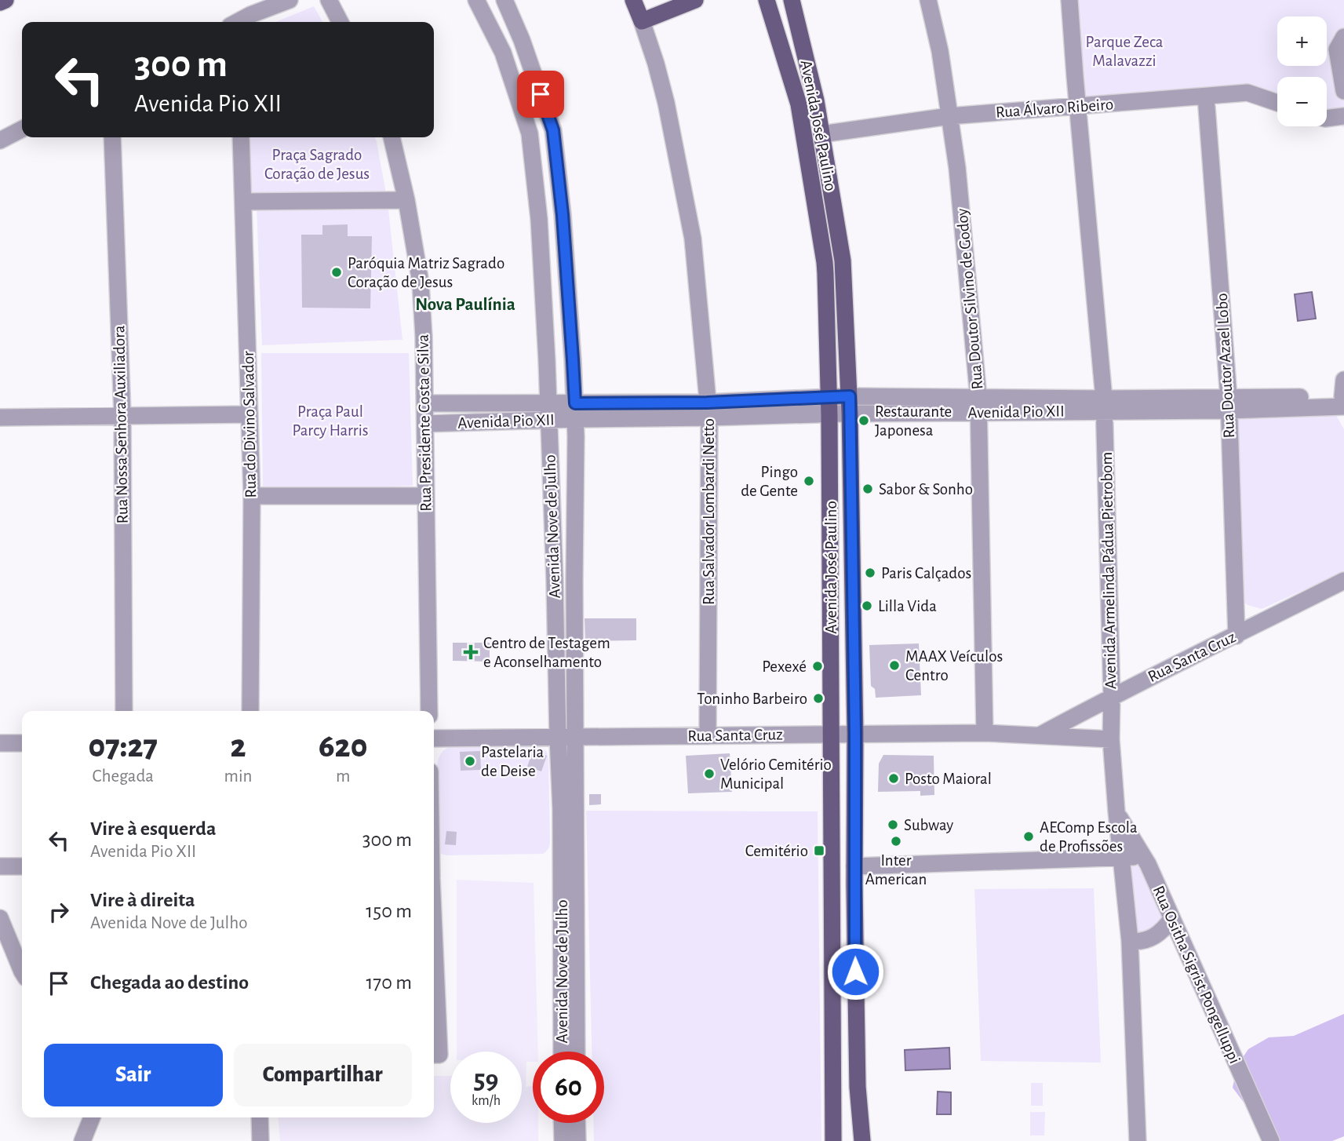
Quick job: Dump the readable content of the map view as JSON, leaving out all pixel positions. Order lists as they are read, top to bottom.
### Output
{
  "streets": {
    "main road": ["Avenida José Paulino", "Rua Salvador Lombardi Netto"],
    "street": [
      "Rua Álvaro Ribeiro",
      "Rua Doutor Silvino de Godoy",
      "Rua Doutor Azael Lobo",
      "Avenida Pio XII",
      "Rua Presidente Costa e Silva",
      "Rua Nossa Senhora Auxiliadora",
      "Rua do Divino Salvador",
      "Avenida Nove de Julho",
      "Avenida Armelinda Pádua Pietrobom",
      "Rua Santa Cruz",
      "Rua Ositha Sigrist Pongelluppi"
    ]
  },
  "crossings": [
    ["Rua Álvaro Ribeiro", "Avenida José Paulino"],
    ["Rua Álvaro Ribeiro", "Rua Doutor Silvino de Godoy"],
    ["Rua Álvaro Ribeiro", "Rua Doutor Azael Lobo"],
    ["Rua Álvaro Ribeiro", "Avenida Armelinda Pádua Pietrobom"],
    ["Avenida José Paulino", "Avenida Pio XII"],
    ["Avenida José Paulino", "Rua Santa Cruz"],
    ["Rua Doutor Silvino de Godoy", "Avenida Pio XII"],
    ["Rua Doutor Silvino de Godoy", "Rua Santa Cruz"],
    ["Rua Doutor Azael Lobo", "Avenida Pio XII"],
    ["Rua Doutor Azael Lobo", "Rua Santa Cruz"],
    ["Avenida Pio XII", "Rua Presidente Costa e Silva"],
    ["Avenida Pio XII", "Rua Salvador Lombardi Netto"],
    ["Avenida Pio XII", "Avenida Nove de Julho"],
    ["Avenida Pio XII", "Avenida Armelinda Pádua Pietrobom"],
    ["Rua Salvador Lombardi Netto", "Rua Santa Cruz"],
    ["Avenida Nove de Julho", "Rua Santa Cruz"],
    ["Avenida Armelinda Pádua Pietrobom", "Rua Santa Cruz"],
    ["Avenida Armelinda Pádua Pietrobom", "Rua Ositha Sigrist Pongelluppi"]
  ],
  "districts": ["Nova Paulínia"],
  "parks": ["Parque Zeca Malavazzi", "Praça Sagrado Coração de Jesus", "Praça Paul Parcy Harris"],
  "places": {
    "other": [
      "Paróquia Matriz Sagrado Coração de Jesus",
      "Restaurante Japonesa",
      "Pingo de Gente",
      "Sabor & Sonho",
      "Paris Calçados",
      "Lilla Vida",
      "MAAX Veículos Centro",
      "Pexexé",
      "Toninho Barbeiro",
      "Pastelaria de Deise",
      "Velório Cemitério Municipal",
      "Posto Maioral",
      "Subway",
      "AEComp Escola de Profissões",
      "Inter American"
    ],
    "health": ["Centro de Testagem e Aconselhamento"],
    "transit": ["Cemitério"]
  },
  "page": {
    "map_buttons": ["+", "−"],
    "turn": ["300 m", "Avenida Pio XII"],
    "eta": [
      "07:27",
      "Chegada",
      "2",
      "min",
      "620",
      "m"
    ],
    "list": [
      {
        "name": "Vire à esquerda",
        "note": "Avenida Pio XII",
        "value": "300 m"
      },
      {
        "name": "Vire à direita",
        "note": "Avenida Nove de Julho",
        "value": "150 m"
      },
      {
        "name": "Chegada ao destino",
        "value": "170 m"
      }
    ],
    "buttons": ["Sair", "Compartilhar"],
    "speed": "59 km/h",
    "limit": "60"
  }
}
